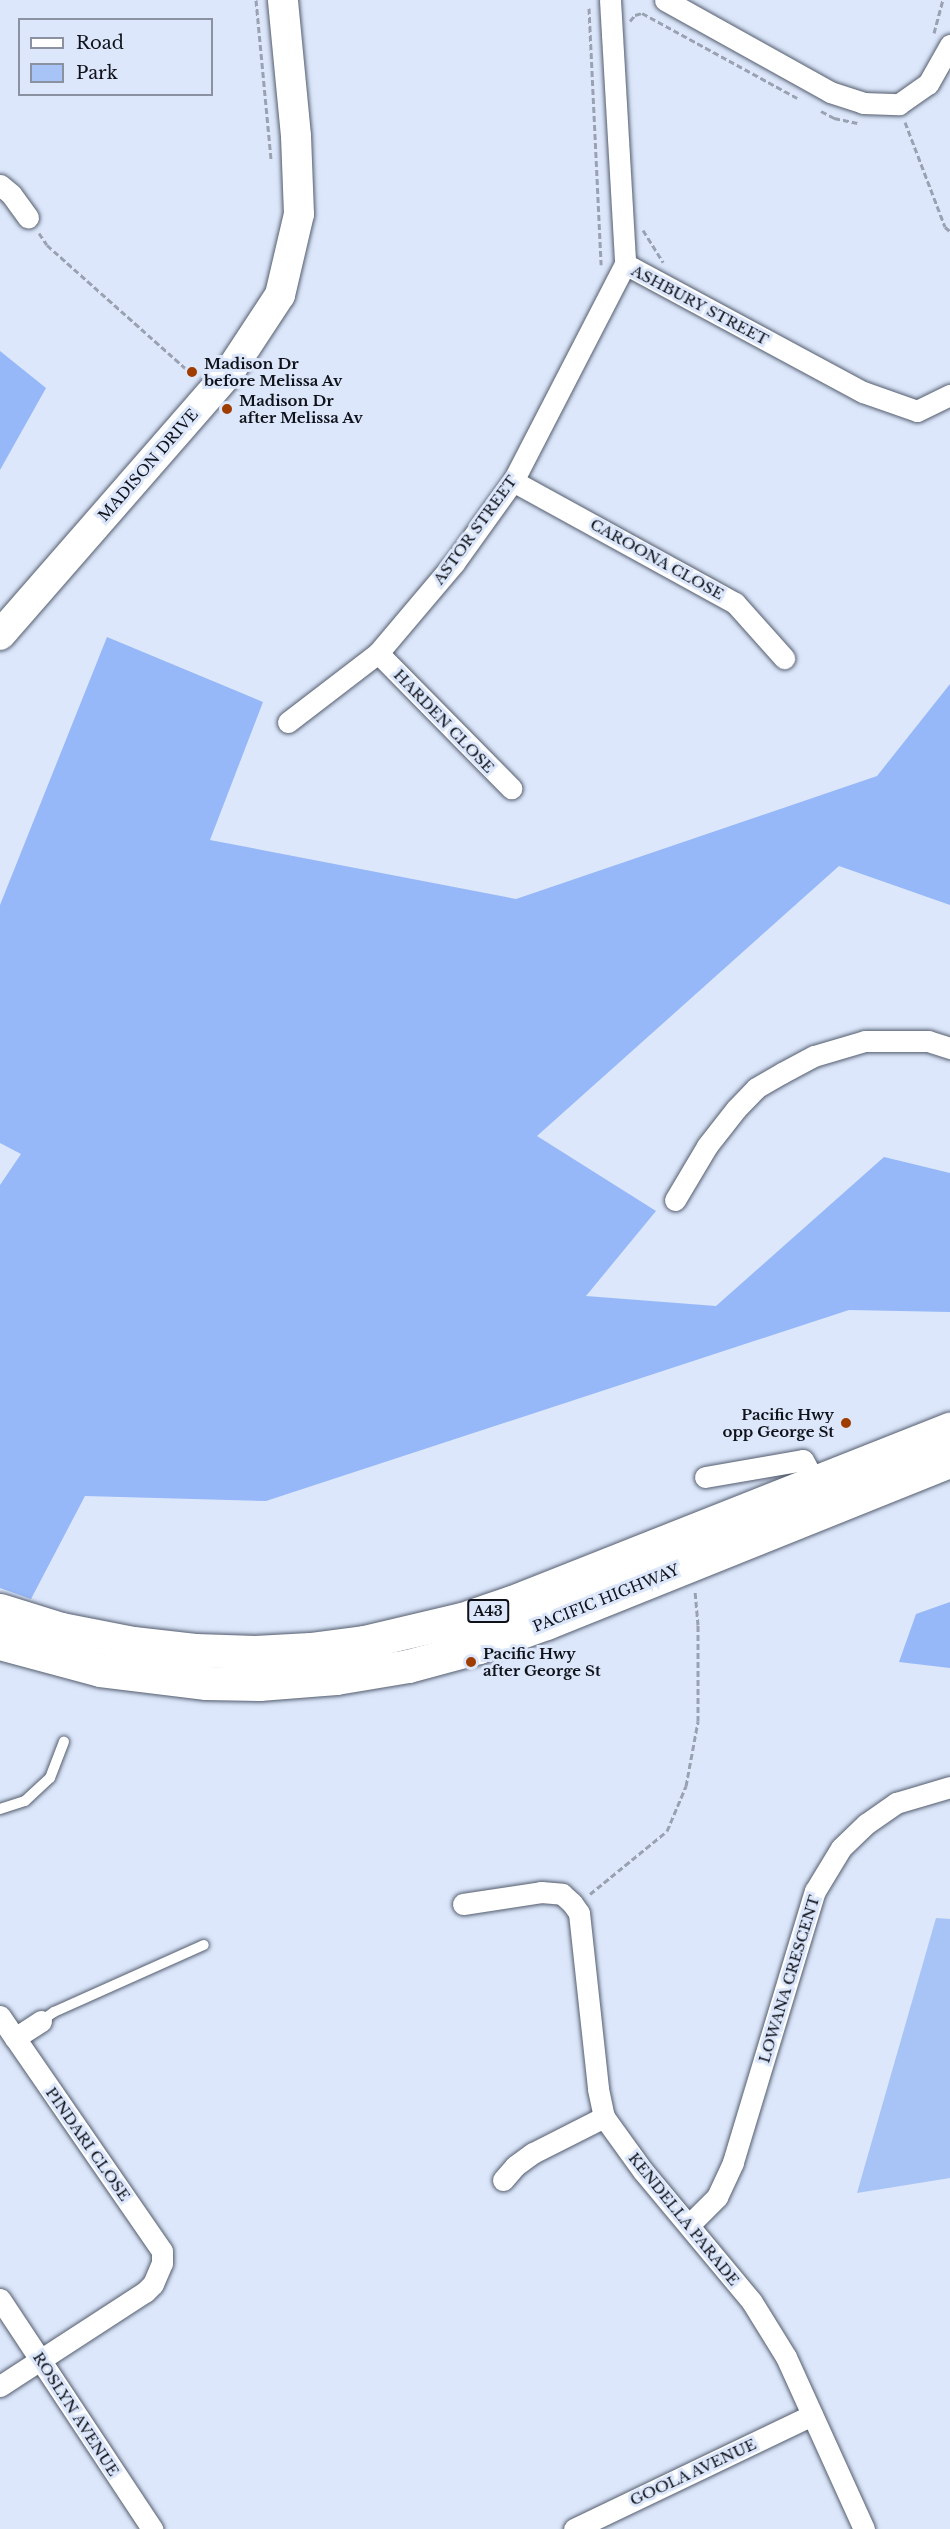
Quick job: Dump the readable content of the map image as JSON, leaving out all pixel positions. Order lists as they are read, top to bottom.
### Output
{
  "streets": {
    "highway": ["PACIFIC HIGHWAY", "A43"],
    "main road": ["MADISON DRIVE"],
    "street": [
      "ASHBURY STREET",
      "ASTOR STREET",
      "CAROONA CLOSE",
      "HARDEN CLOSE",
      "LOWANA CRESCENT",
      "PINDARI CLOSE",
      "KENDELLA PARADE",
      "ROSLYN AVENUE",
      "GOOLA AVENUE"
    ]
  },
  "crossings": [
    ["ASHBURY STREET", "ASTOR STREET"],
    ["ASTOR STREET", "CAROONA CLOSE"],
    ["ASTOR STREET", "HARDEN CLOSE"],
    ["LOWANA CRESCENT", "KENDELLA PARADE"],
    ["PINDARI CLOSE", "ROSLYN AVENUE"],
    ["KENDELLA PARADE", "GOOLA AVENUE"]
  ],
  "places": [
    "Madison Dr before Melissa Av",
    "Madison Dr after Melissa Av",
    "Pacific Hwy opp George St",
    "Pacific Hwy after George St"
  ],
  "legend": ["Road", "Park"]
}
